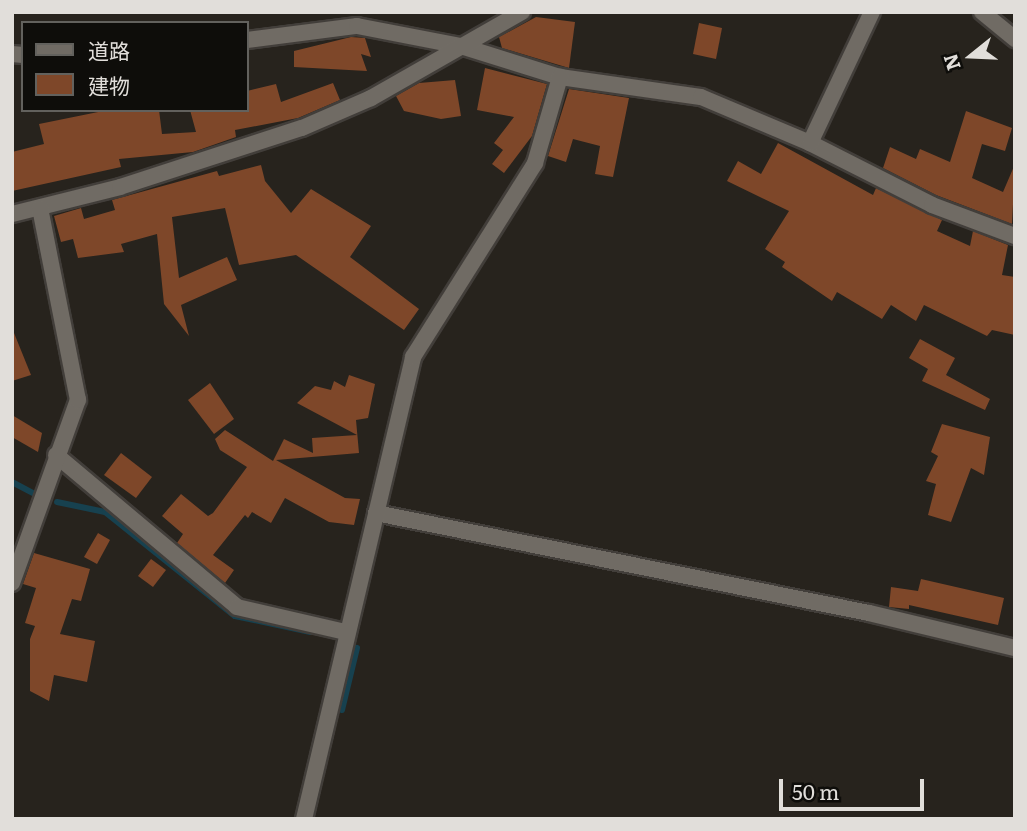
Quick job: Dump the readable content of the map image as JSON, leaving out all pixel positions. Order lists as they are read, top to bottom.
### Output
{
  "legend": ["道路", "建物"],
  "scale_bar": "50 m",
  "north": "left"
}
